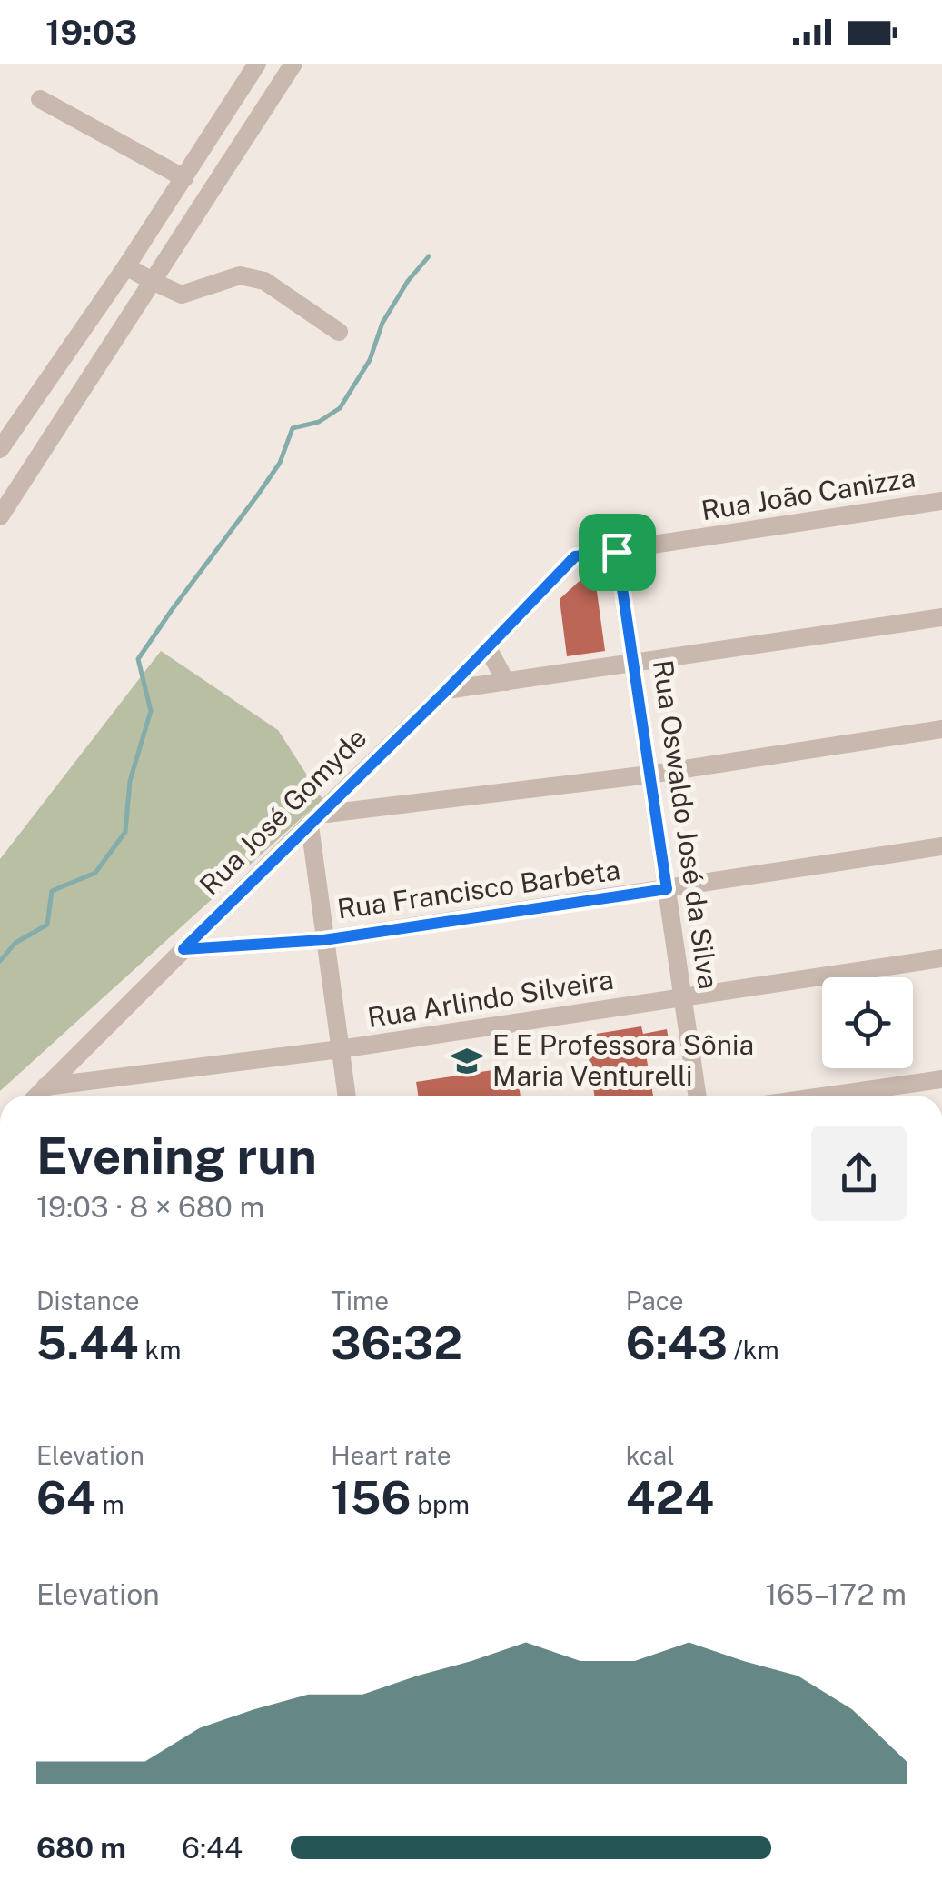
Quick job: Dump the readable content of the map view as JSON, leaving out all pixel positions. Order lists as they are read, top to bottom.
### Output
{
  "streets": {
    "street": [
      "Rua João Canizza",
      "Rua José Gomyde",
      "Rua Oswaldo José da Silva",
      "Rua Francisco Barbeta",
      "Rua Arlindo Silveira"
    ]
  },
  "crossings": [
    ["Rua João Canizza", "Rua José Gomyde"],
    ["Rua João Canizza", "Rua Oswaldo José da Silva"],
    ["Rua José Gomyde", "Rua Francisco Barbeta"],
    ["Rua José Gomyde", "Rua Arlindo Silveira"],
    ["Rua Oswaldo José da Silva", "Rua Francisco Barbeta"],
    ["Rua Oswaldo José da Silva", "Rua Arlindo Silveira"]
  ],
  "places": {
    "school or university": ["E E Professora Sônia Maria Venturelli"]
  },
  "page": {
    "status": "19:03",
    "heading": ["Evening run", "19:03 · 8 × 680 m"],
    "stats": [
      ["Distance", "5.44 km"],
      ["Time", "36:32"],
      ["Pace", "6:43 /km"],
      ["Elevation", "64 m"],
      ["Heart rate", "156 bpm"],
      ["kcal", "424"]
    ],
    "chart": ["Elevation", "165–172 m"],
    "list": [
      {
        "name": "680 m",
        "note": "6:44"
      }
    ]
  }
}
